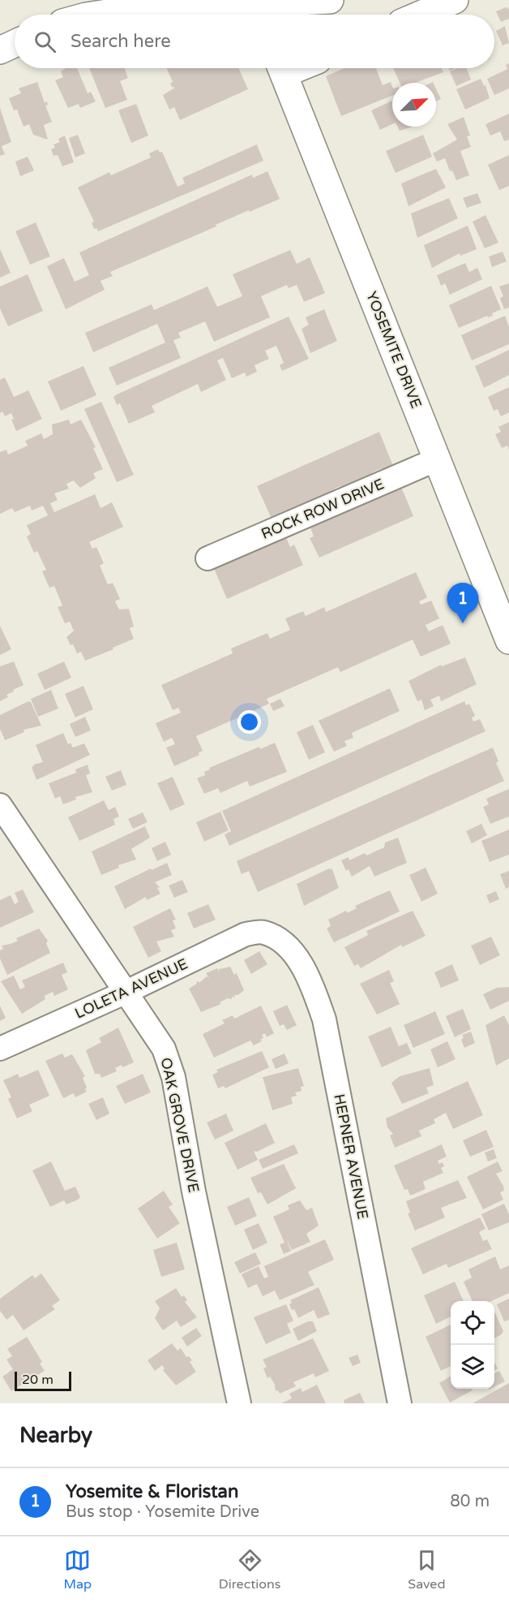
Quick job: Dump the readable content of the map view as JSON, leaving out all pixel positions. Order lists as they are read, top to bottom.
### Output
{
  "streets": {
    "street": [
      "YOSEMITE DRIVE",
      "ROCK ROW DRIVE",
      "LOLETA AVENUE",
      "OAK GROVE DRIVE",
      "HEPNER AVENUE"
    ]
  },
  "crossings": [
    ["YOSEMITE DRIVE", "ROCK ROW DRIVE"],
    ["LOLETA AVENUE", "OAK GROVE DRIVE"],
    ["LOLETA AVENUE", "HEPNER AVENUE"]
  ],
  "scale_bar": "20 m",
  "north": "top right",
  "page": {
    "search": "Search here",
    "pins": "1",
    "scale": "20 m",
    "heading": "Nearby",
    "list": [
      {
        "mark": "1",
        "name": "Yosemite & Floristan",
        "note": "Bus stop · Yosemite Drive",
        "value": "80 m"
      }
    ],
    "nav": ["Map", "Directions", "Saved"]
  }
}
